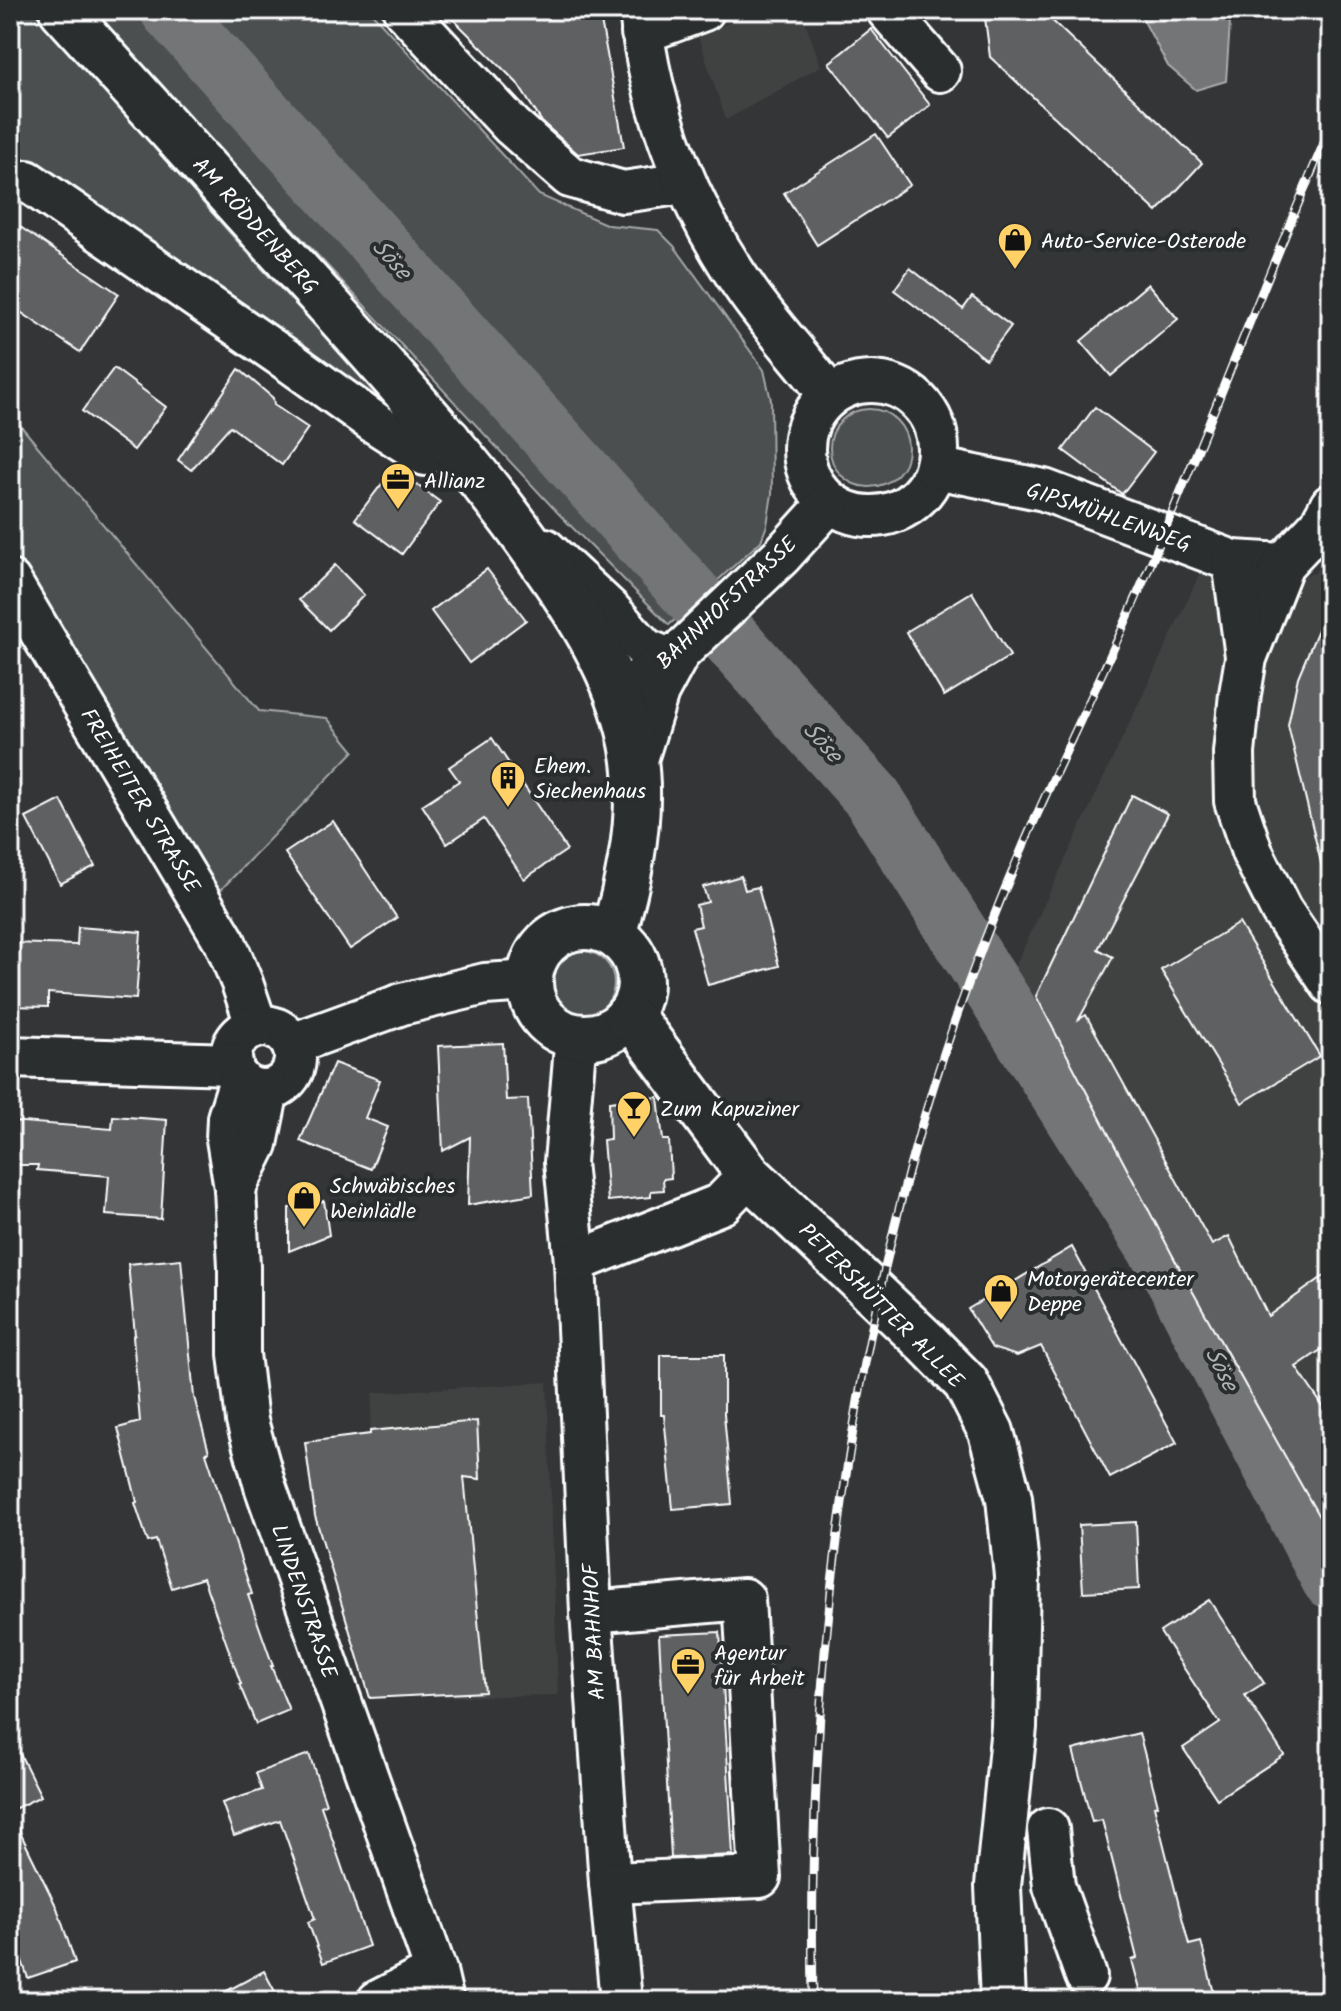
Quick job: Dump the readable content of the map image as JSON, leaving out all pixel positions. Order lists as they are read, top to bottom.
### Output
{
  "streets": {
    "main road": ["AM RÖDDENBERG", "PETERSHÜTTER ALLEE"],
    "street": [
      "GIPSMÜHLENWEG",
      "BAHNHOFSTRASSE",
      "FREIHEITER STRASSE",
      "LINDENSTRASSE",
      "AM BAHNHOF"
    ]
  },
  "crossings": [
    ["AM RÖDDENBERG", "BAHNHOFSTRASSE"],
    ["GIPSMÜHLENWEG", "BAHNHOFSTRASSE"],
    ["FREIHEITER STRASSE", "LINDENSTRASSE"],
    ["PETERSHÜTTER ALLEE", "AM BAHNHOF"]
  ],
  "water": ["Söse"],
  "places": {
    "shop": ["Auto-Service-Osterode", "Schwäbisches Weinlädle", "Motorgerätecenter Deppe"],
    "office": ["Allianz", "Agentur für Arbeit"],
    "building": ["Ehem. Siechenhaus"],
    "bar": ["Zum Kapuziner"]
  }
}
